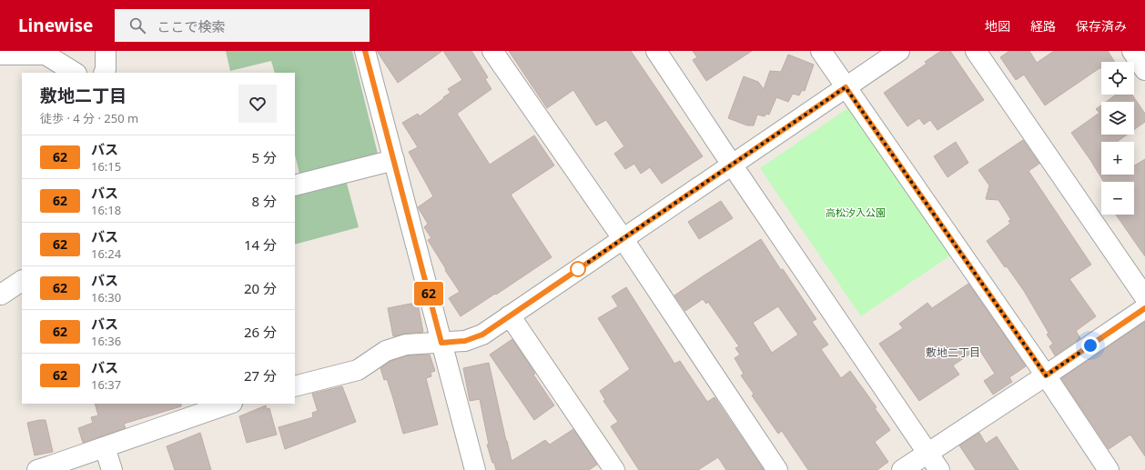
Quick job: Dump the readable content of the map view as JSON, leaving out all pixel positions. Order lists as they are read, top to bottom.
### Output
{
  "districts": ["敷地二丁目"],
  "parks": ["高松汐入公園"],
  "lines": ["bus line 62"],
  "page": {
    "header": "Linewise",
    "search": "ここで検索",
    "nav": ["地図", "経路", "保存済み"],
    "on_map": "62",
    "map_buttons": ["+", "−"],
    "heading": ["敷地二丁目", "徒歩 · 4 分 · 250 m"],
    "list": [
      {
        "mark": "62",
        "name": "バス",
        "note": "16:15",
        "value": "5 分"
      },
      {
        "mark": "62",
        "name": "バス",
        "note": "16:18",
        "value": "8 分"
      },
      {
        "mark": "62",
        "name": "バス",
        "note": "16:24",
        "value": "14 分"
      },
      {
        "mark": "62",
        "name": "バス",
        "note": "16:30",
        "value": "20 分"
      },
      {
        "mark": "62",
        "name": "バス",
        "note": "16:36",
        "value": "26 分"
      },
      {
        "mark": "62",
        "name": "バス",
        "note": "16:37",
        "value": "27 分"
      }
    ]
  }
}
